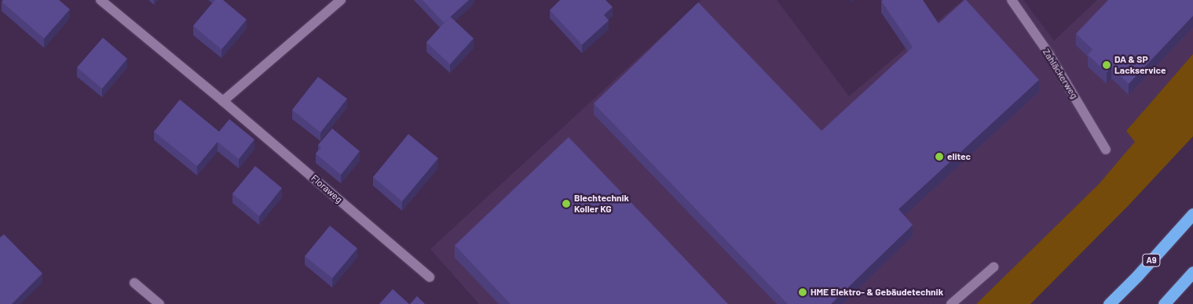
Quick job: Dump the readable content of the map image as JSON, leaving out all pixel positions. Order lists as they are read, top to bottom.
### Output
{
  "streets": {
    "highway": ["A9"],
    "street": ["Zahläckerweg", "Floraweg"]
  },
  "places": [
    "DA & SP Lackservice",
    "elitec",
    "Blechtechnik Koller KG",
    "HME Elektro- & Gebäudetechnik"
  ]
}
